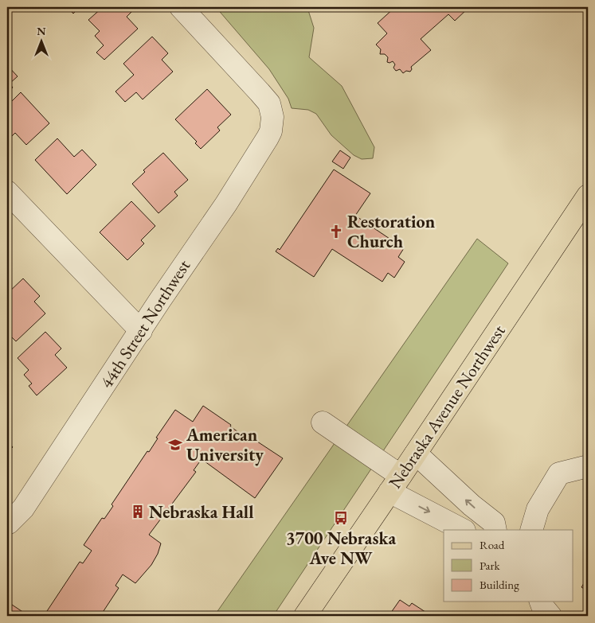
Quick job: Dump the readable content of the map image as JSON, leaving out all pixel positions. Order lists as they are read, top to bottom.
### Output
{
  "streets": {
    "main road": ["Nebraska Avenue Northwest"],
    "street": ["44th Street Northwest"]
  },
  "places": {
    "church": ["Restoration Church"],
    "school or university": ["American University"],
    "building": ["Nebraska Hall"],
    "bus stop": ["3700 Nebraska Ave NW"]
  },
  "legend": ["Road", "Park", "Building"],
  "north": "top"
}
